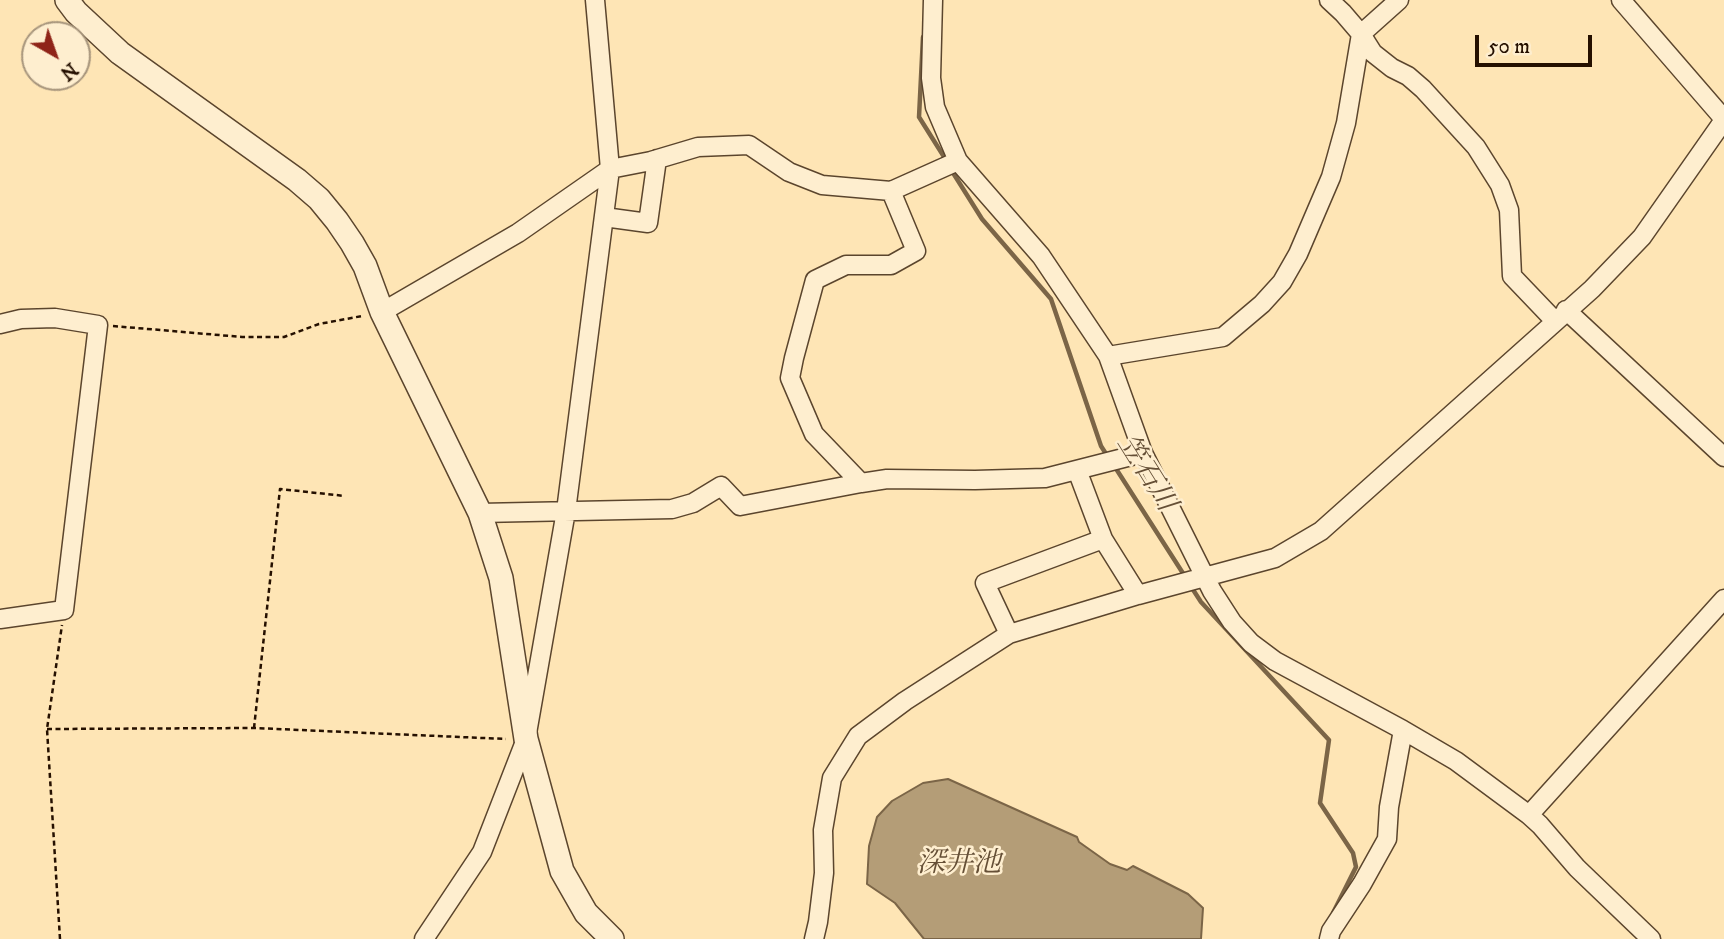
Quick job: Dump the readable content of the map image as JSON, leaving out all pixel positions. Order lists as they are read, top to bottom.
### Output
{
  "water": ["笠石川", "深井池"],
  "scale_bar": "50 m",
  "north": "bottom right"
}
